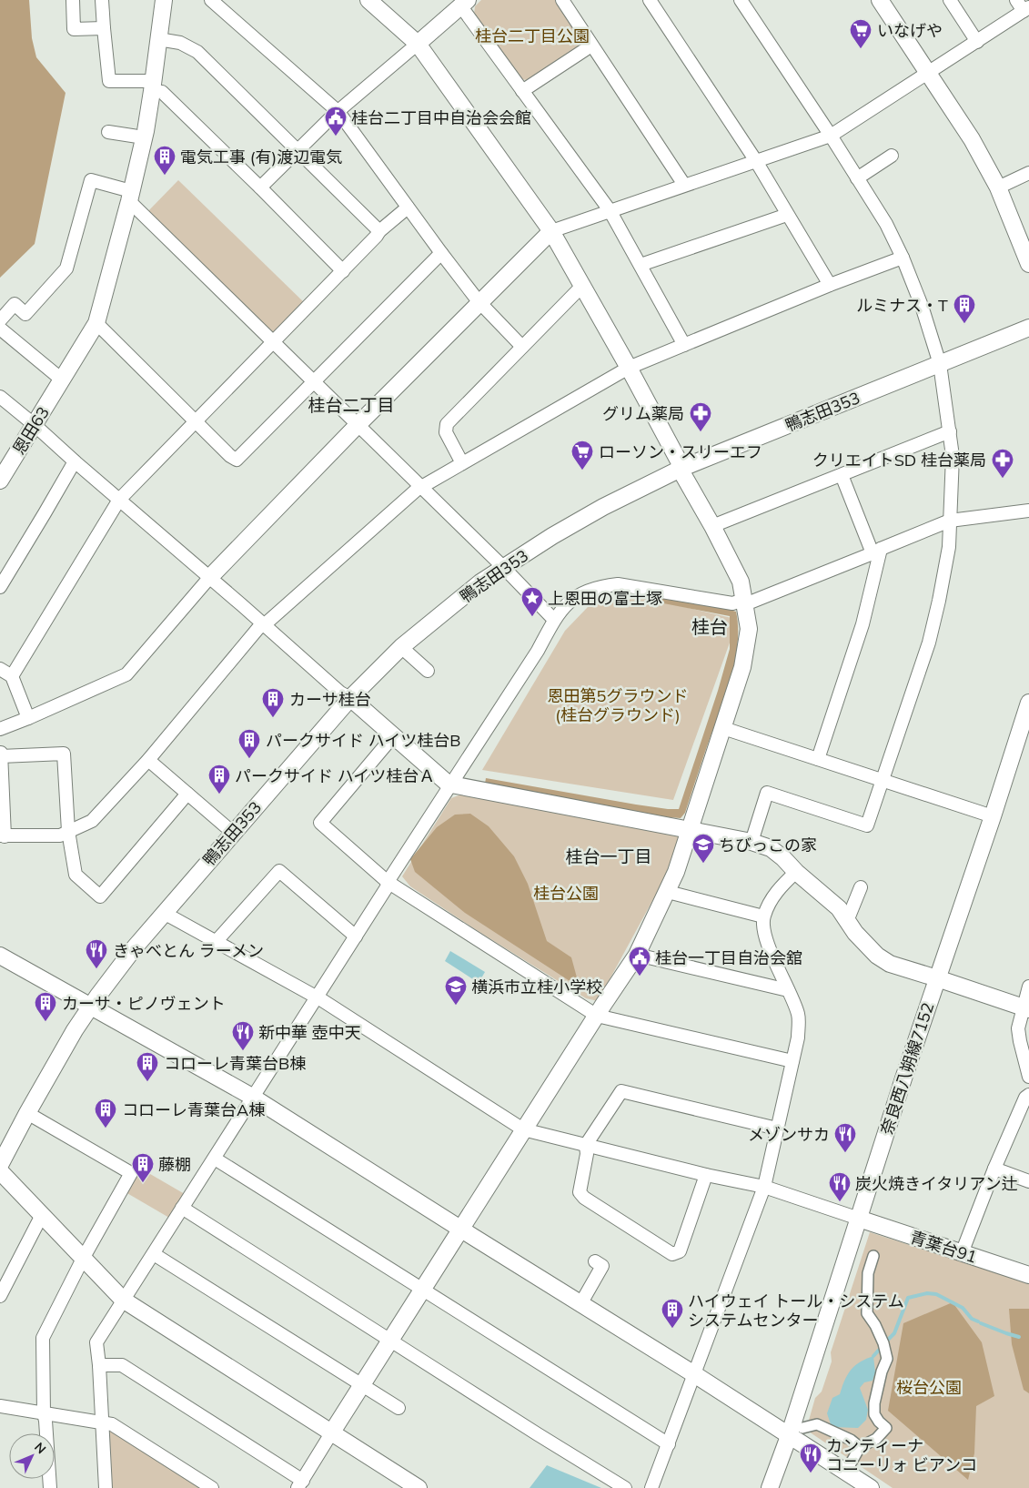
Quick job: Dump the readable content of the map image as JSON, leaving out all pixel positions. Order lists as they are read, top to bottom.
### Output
{
  "streets": {
    "street": [
      "鴨志田353",
      "恩田63",
      "奈良西八朔線7152",
      "青葉台91"
    ]
  },
  "crossings": [
    ["奈良西八朔線7152", "青葉台91"]
  ],
  "districts": ["桂台二丁目", "桂台", "桂台一丁目"],
  "parks": [
    "桂台二丁目公園",
    "恩田第5グラウンド (桂台グラウンド)",
    "桂台公園",
    "桜台公園"
  ],
  "places": {
    "supermarket": ["いなげや", "ローソン・スリーエフ"],
    "public building": ["桂台二丁目中自治会会館", "桂台一丁目自治会舘"],
    "building": [
      "電気工事 (有)渡辺電気",
      "ルミナス・T",
      "カーサ桂台",
      "パークサイド ハイツ桂台B",
      "パークサイド ハイツ桂台Ａ",
      "カーサ・ピノヴェント",
      "コローレ青葉台B棟",
      "コローレ青葉台A棟",
      "藤棚",
      "ハイウェイ トール・システム システムセンター"
    ],
    "pharmacy": ["グリム薬局", "クリエイトSD 桂台薬局"],
    "place": ["上恩田の富士塚"],
    "school or university": ["ちびっこの家", "横浜市立桂小学校"],
    "restaurant": [
      "きゃべとん ラーメン",
      "新中華 壺中天",
      "メゾンサカ",
      "炭火焼きイタリアン辻",
      "カンティーナ コニーリォ ビアンコ"
    ]
  },
  "north": "top right"
}
